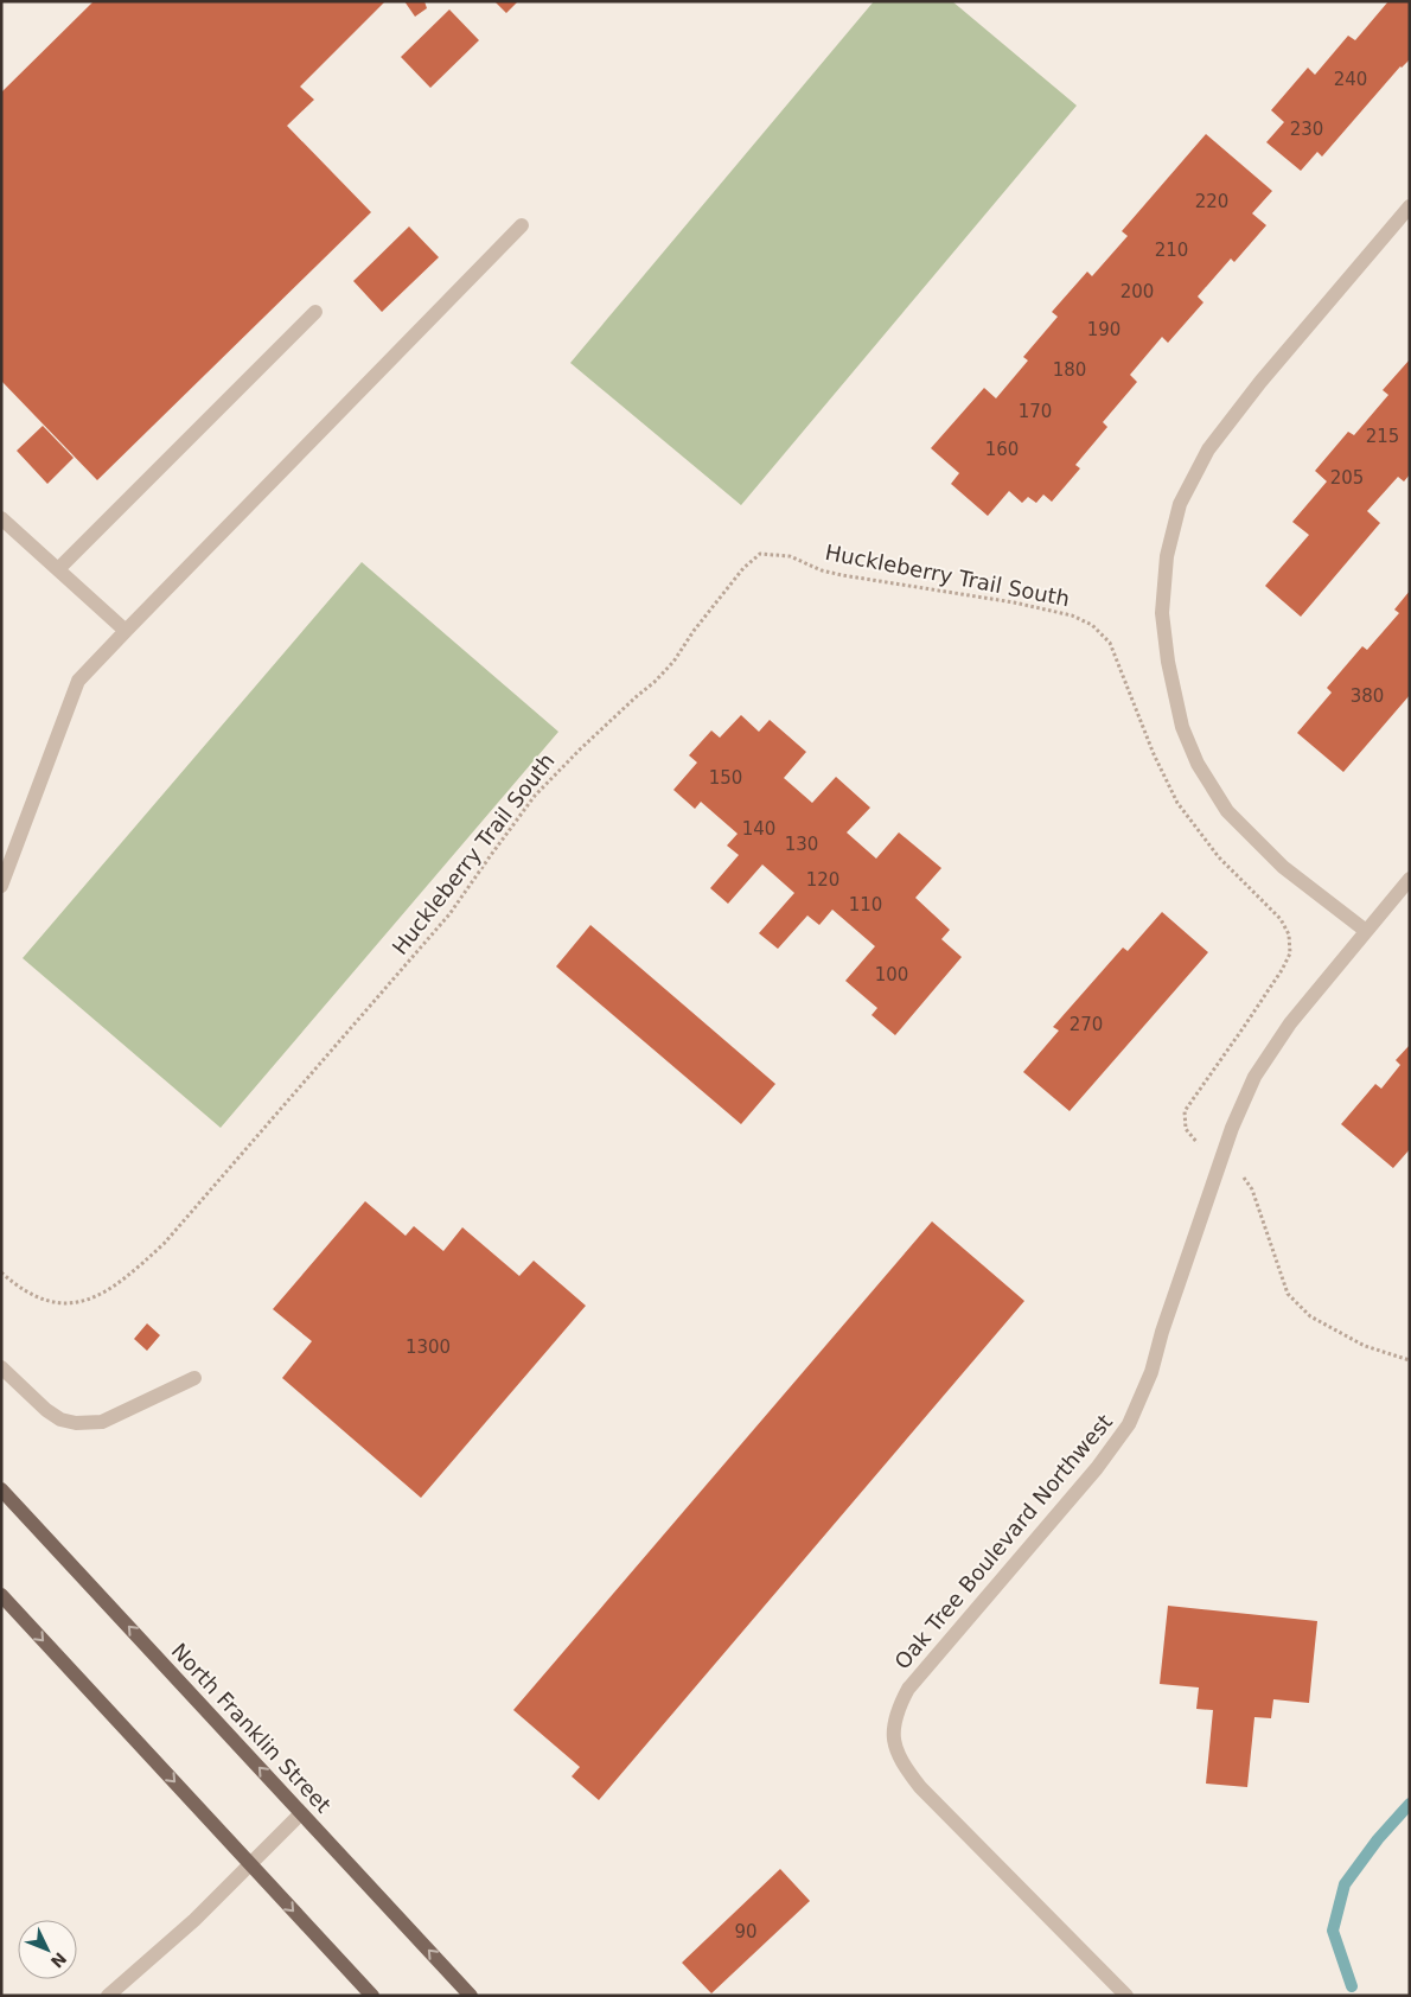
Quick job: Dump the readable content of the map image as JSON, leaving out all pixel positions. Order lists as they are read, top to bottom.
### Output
{
  "streets": {
    "main road": ["North Franklin Street"],
    "street": ["Oak Tree Boulevard Northwest"],
    "path": ["Huckleberry Trail South"]
  },
  "house_numbers": [
    "240",
    "230",
    "220",
    "210",
    "200",
    "190",
    "180",
    "170",
    "215",
    "160",
    "205",
    "380",
    "150",
    "140",
    "130",
    "120",
    "110",
    "100",
    "270",
    "1300",
    "90"
  ],
  "north": "bottom right"
}
